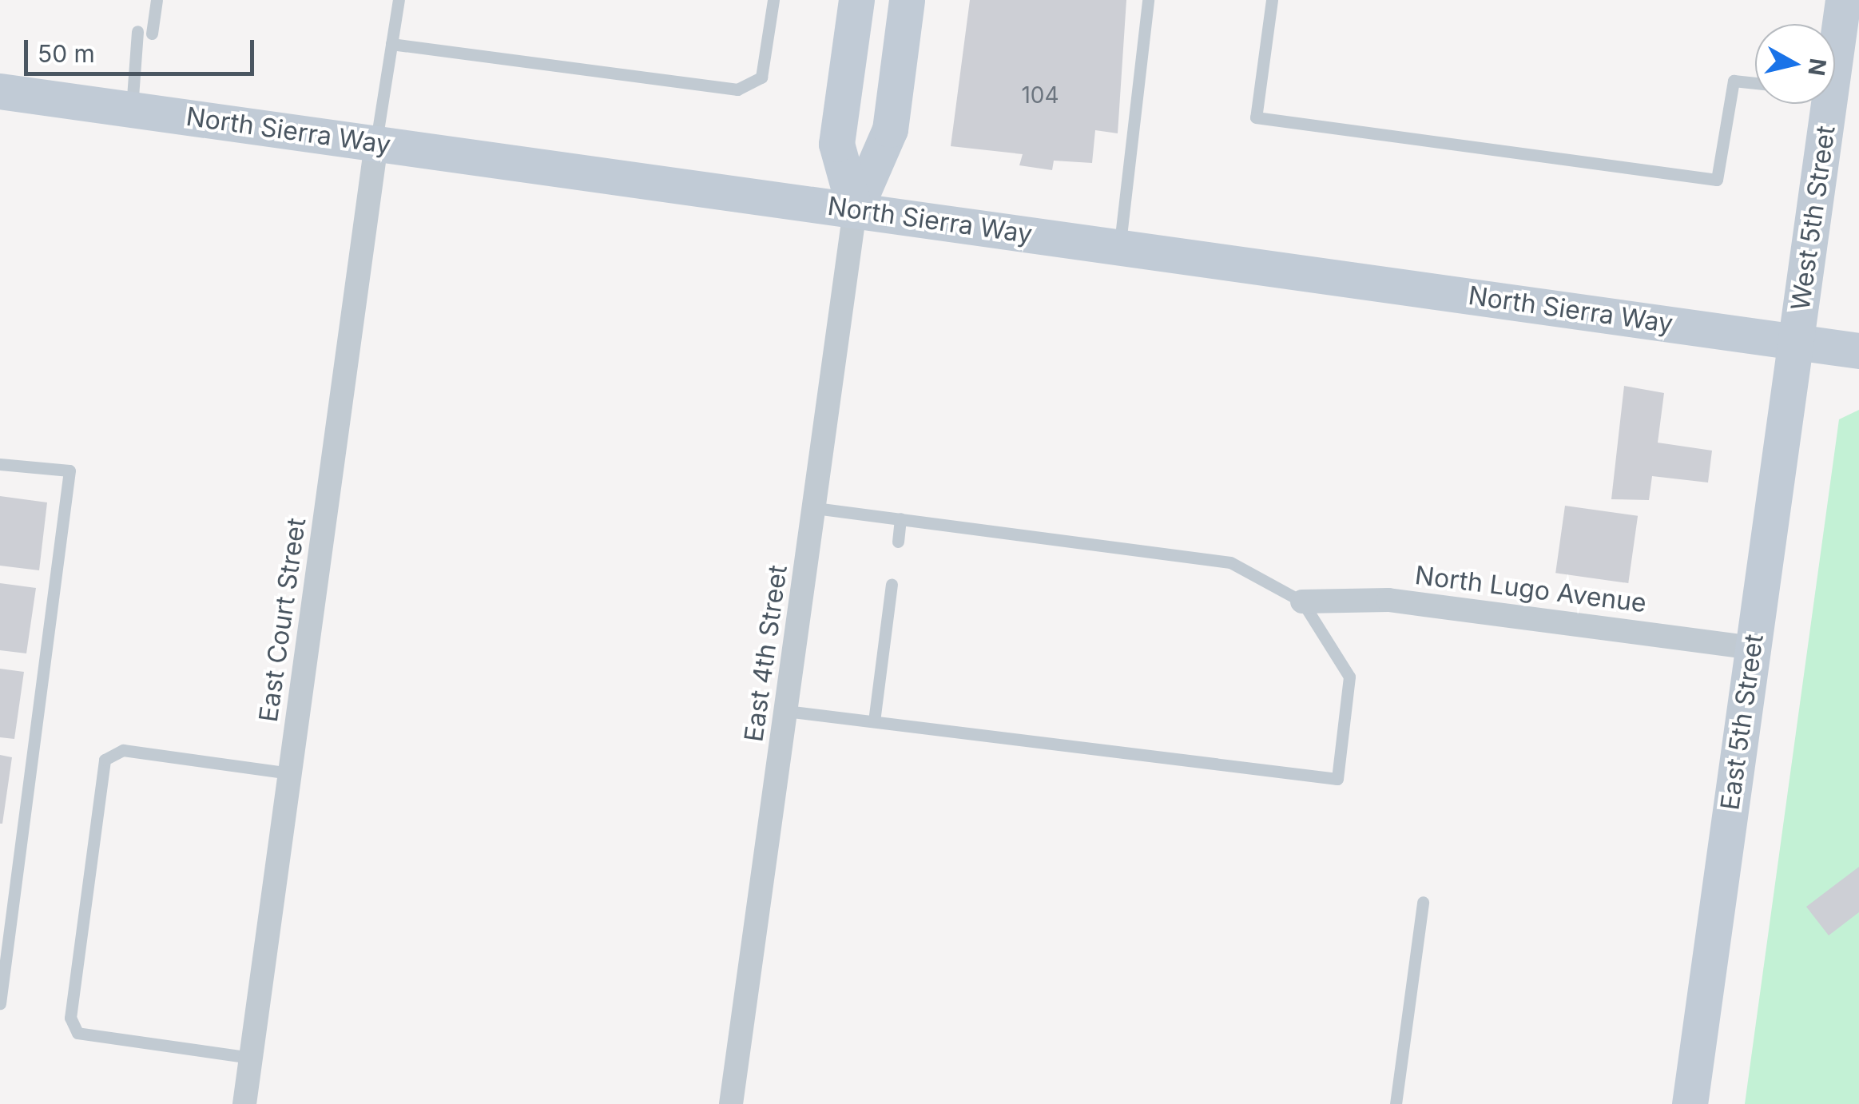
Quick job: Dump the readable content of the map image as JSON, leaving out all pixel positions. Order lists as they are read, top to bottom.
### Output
{
  "streets": {
    "street": [
      "North Sierra Way",
      "West 5th Street",
      "North Lugo Avenue",
      "East Court Street",
      "East 4th Street",
      "East 5th Street"
    ]
  },
  "crossings": [
    ["North Sierra Way", "West 5th Street"],
    ["North Sierra Way", "East Court Street"],
    ["North Sierra Way", "East 4th Street"],
    ["North Sierra Way", "East 5th Street"],
    ["West 5th Street", "East 5th Street"],
    ["North Lugo Avenue", "East 5th Street"]
  ],
  "house_numbers": ["104"],
  "scale_bar": "50 m",
  "north": "right"
}
